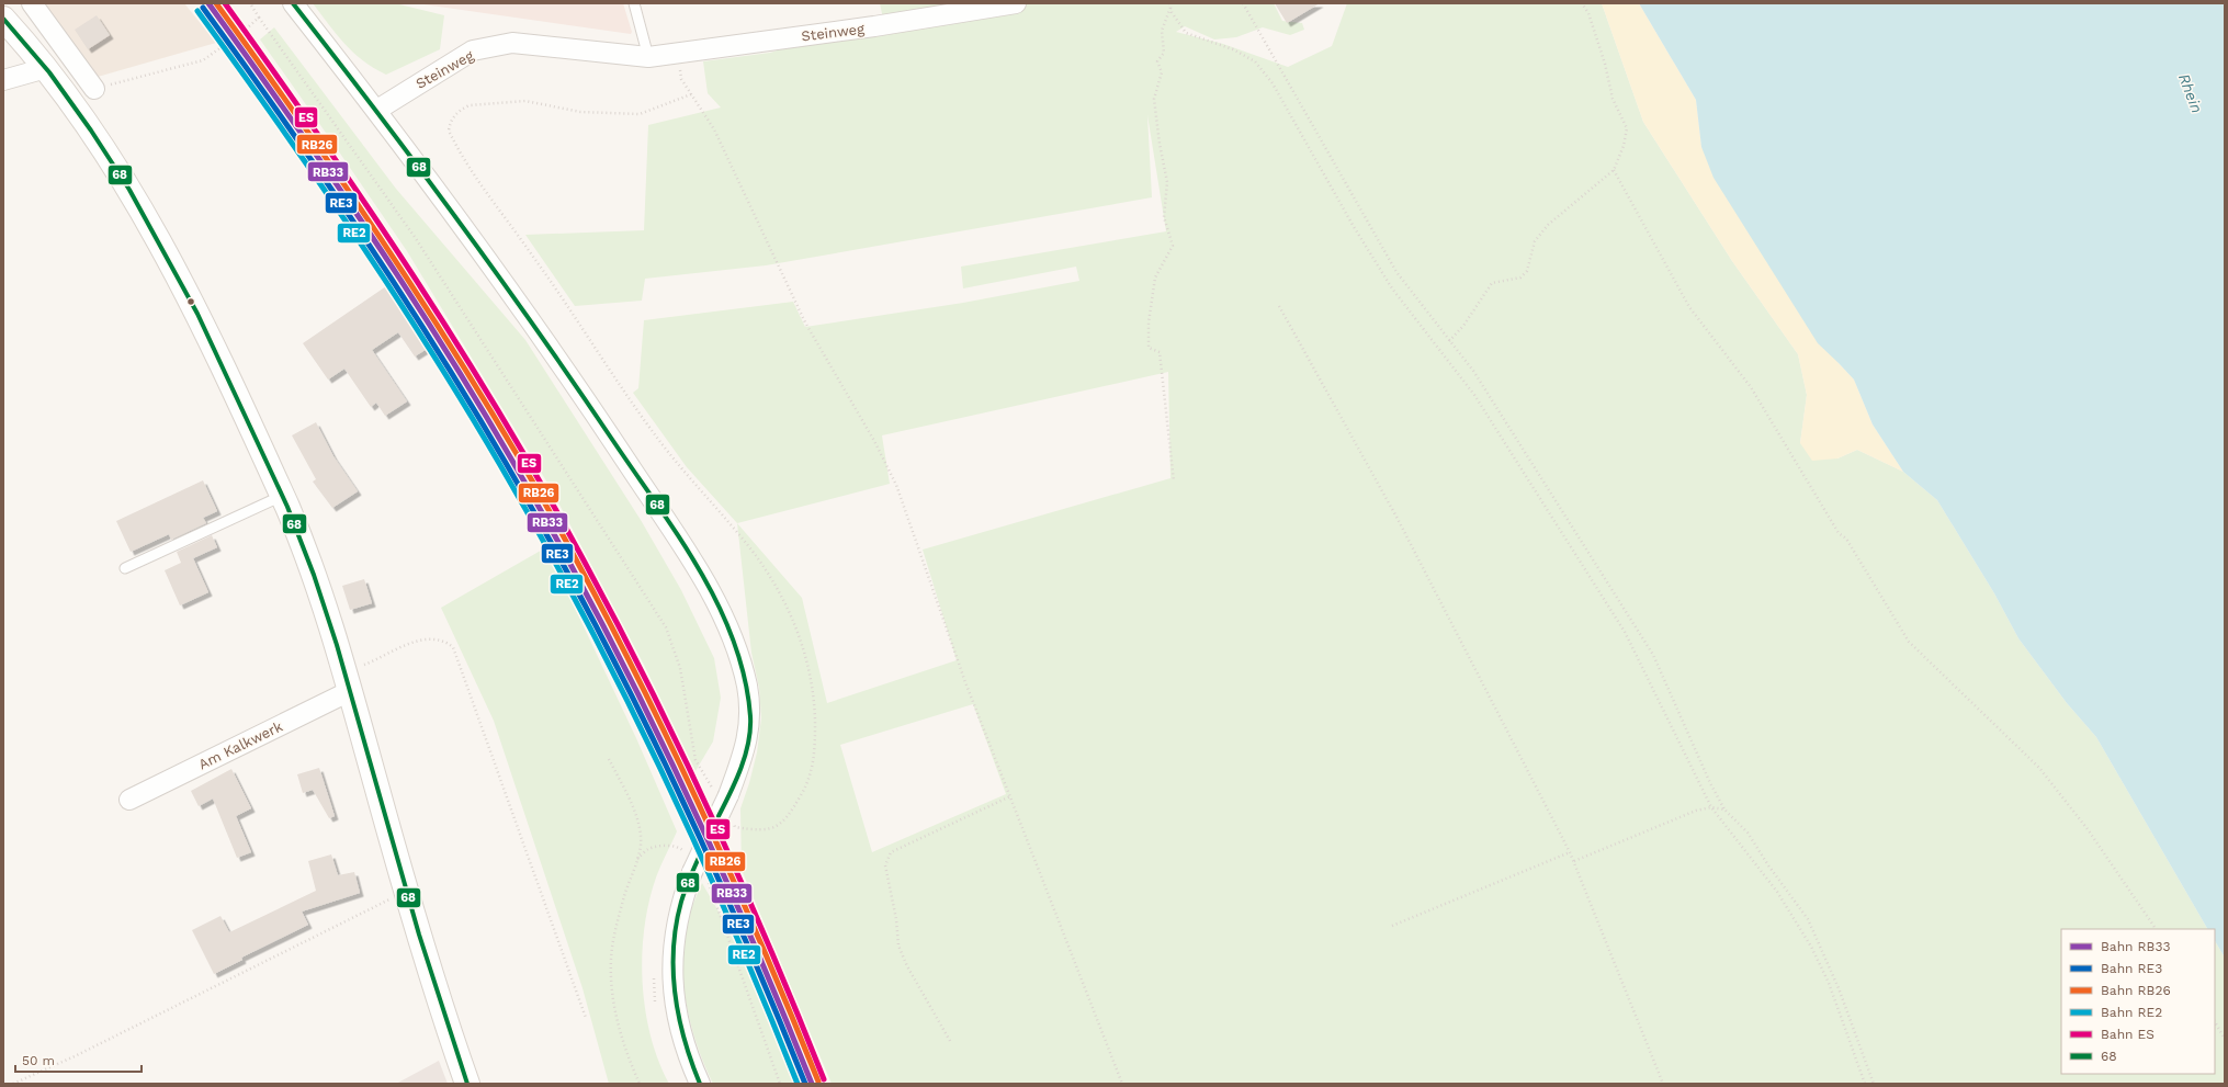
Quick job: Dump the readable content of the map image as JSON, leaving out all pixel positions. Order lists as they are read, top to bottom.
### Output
{
  "streets": {
    "street": ["Steinweg", "Am Kalkwerk"]
  },
  "water": ["Rhein"],
  "lines": [
    "rail line RB33",
    "rail line RB26",
    "rail line ES",
    "transit line 68",
    "rail line RE3",
    "rail line RE2"
  ],
  "legend": [
    "Bahn RB33",
    "Bahn RE3",
    "Bahn RB26",
    "Bahn RE2",
    "Bahn ES",
    "68"
  ],
  "scale_bar": "50 m"
}
